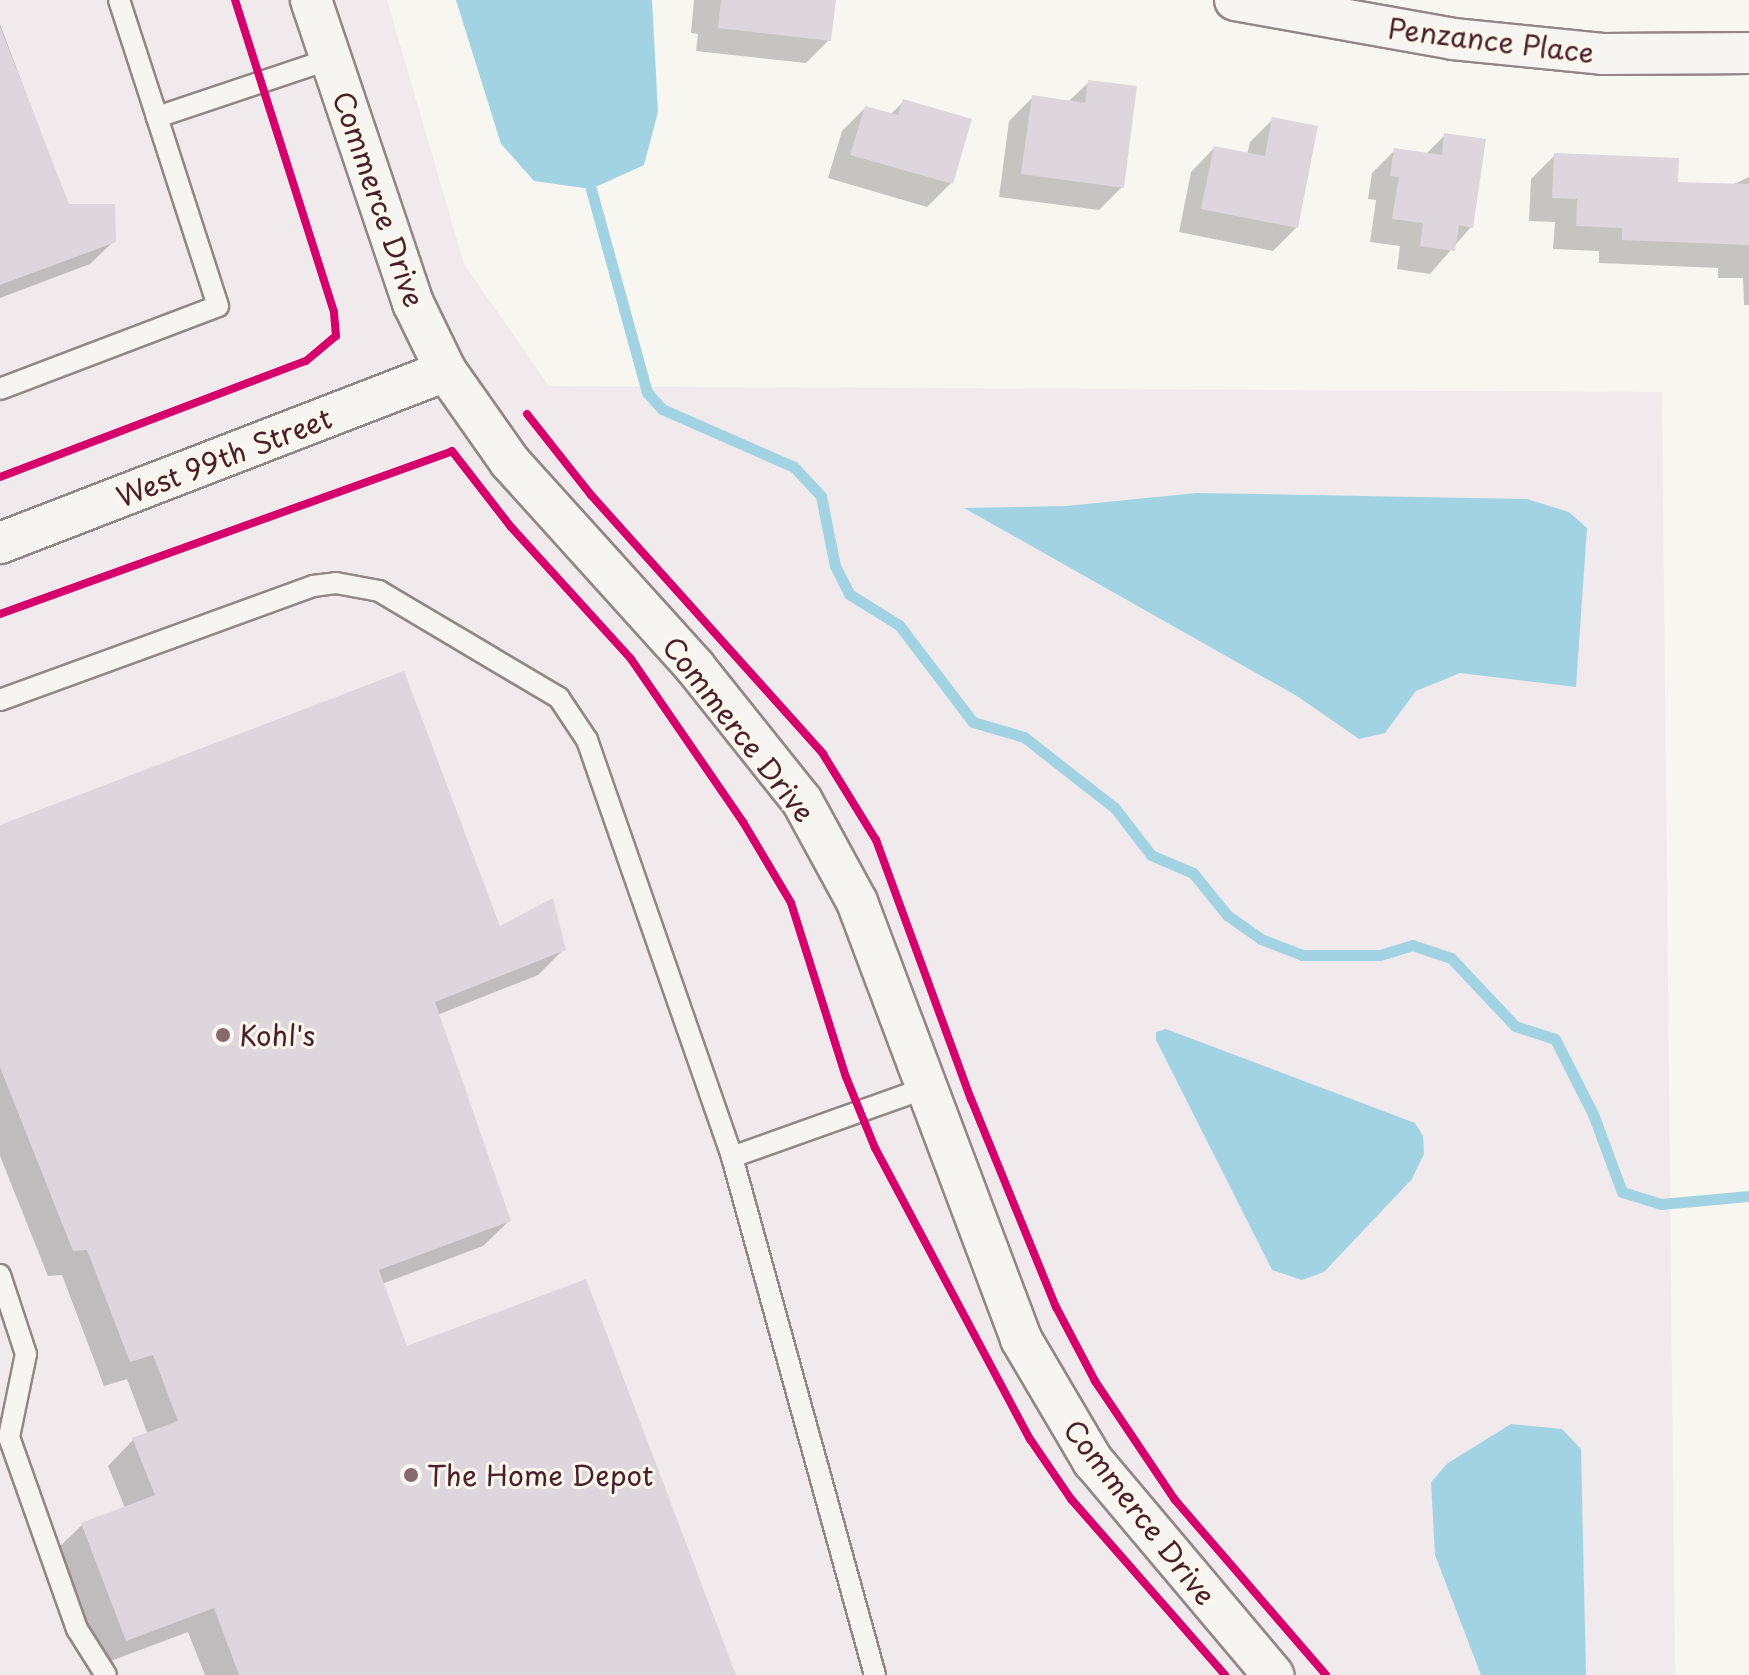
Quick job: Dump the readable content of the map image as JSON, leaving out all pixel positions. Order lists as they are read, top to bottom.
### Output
{
  "streets": {
    "street": ["Penzance Place", "Commerce Drive", "West 99th Street"]
  },
  "crossings": [
    ["Commerce Drive", "West 99th Street"]
  ],
  "places": ["Kohl's", "The Home Depot"]
}
